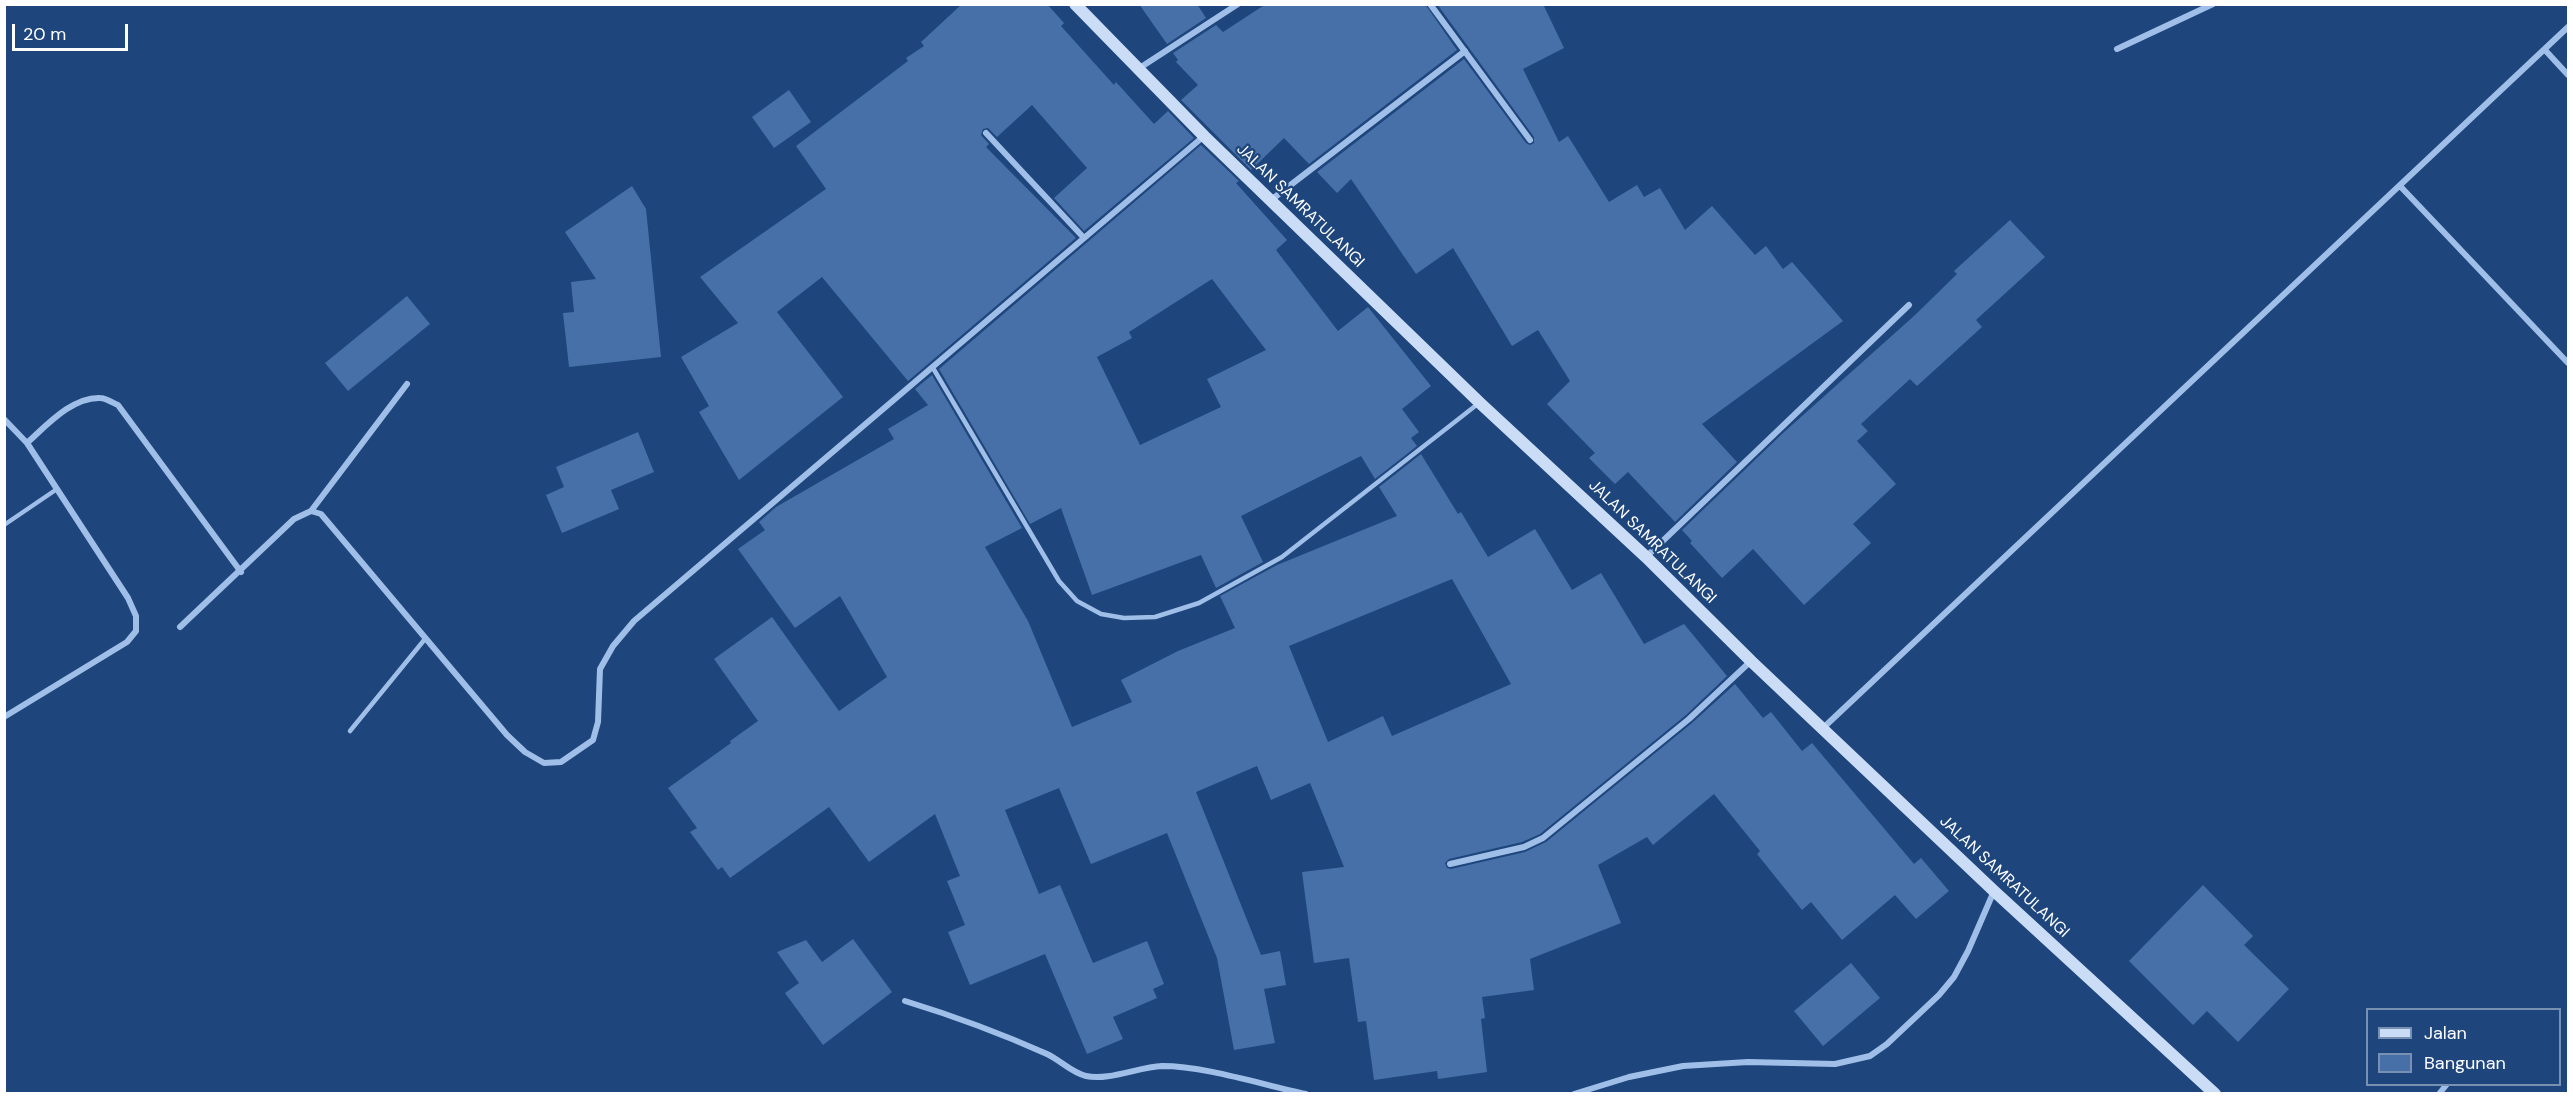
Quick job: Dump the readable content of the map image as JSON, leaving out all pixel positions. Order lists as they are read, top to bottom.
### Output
{
  "streets": {
    "main road": ["JALAN SAMRATULANGI"]
  },
  "legend": ["Jalan", "Bangunan"],
  "scale_bar": "20 m"
}
